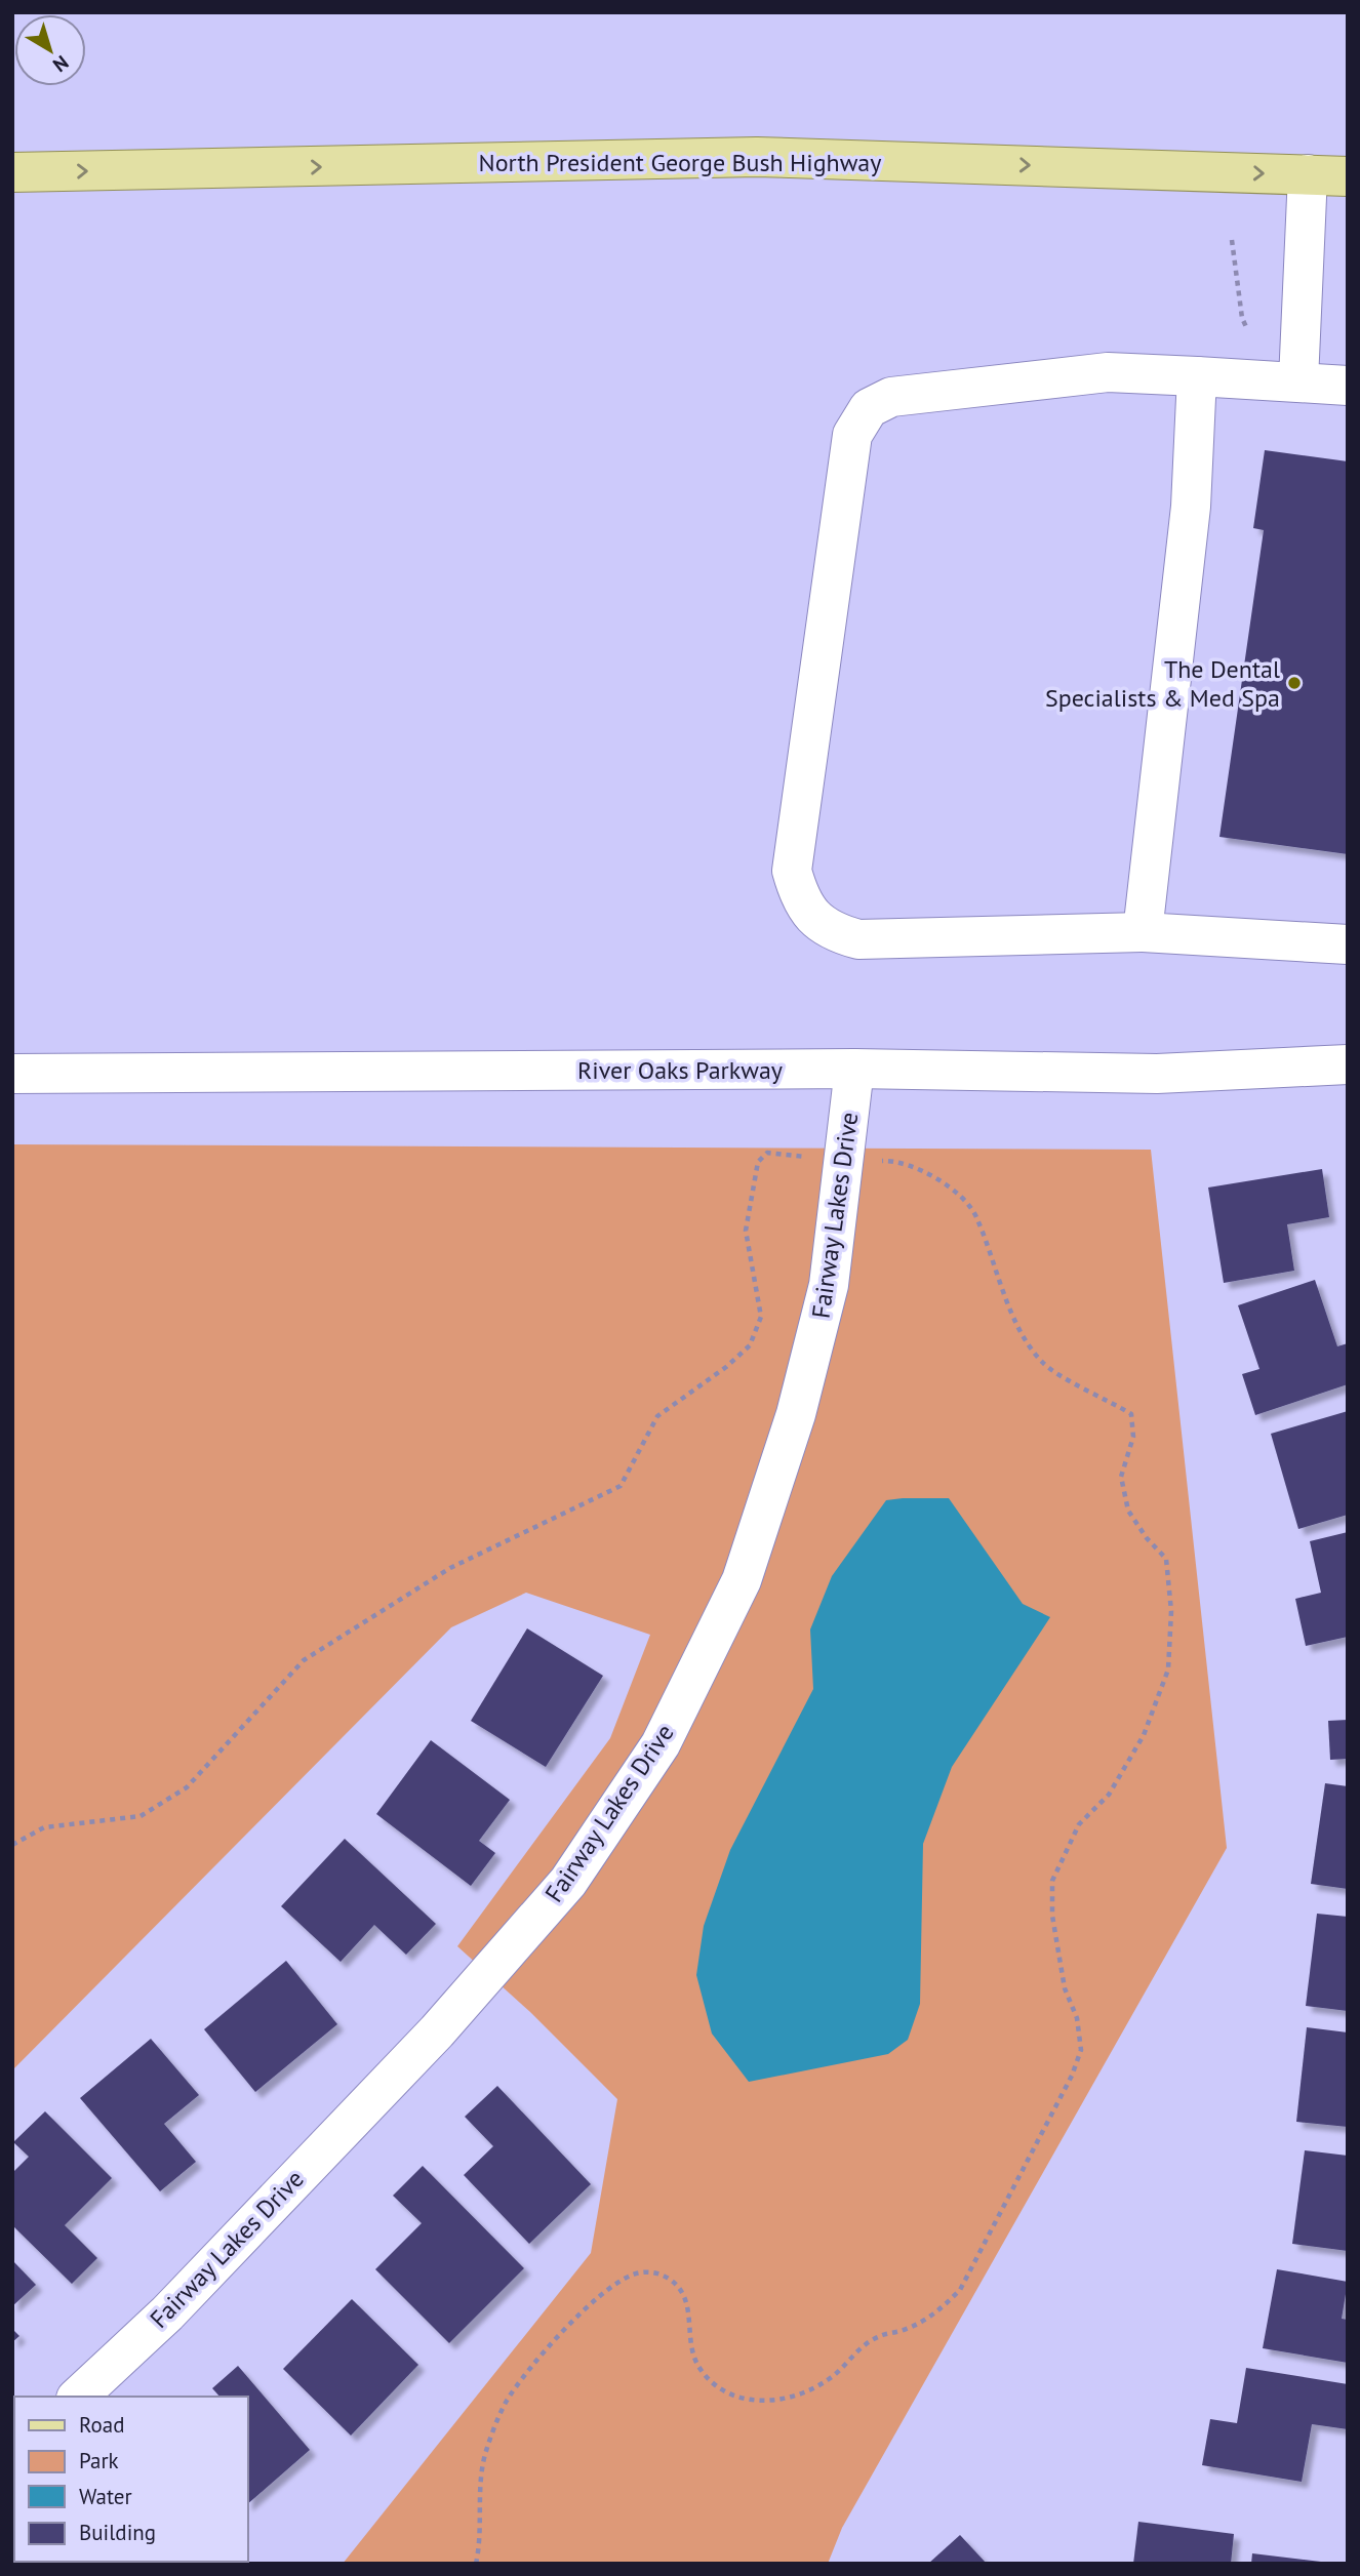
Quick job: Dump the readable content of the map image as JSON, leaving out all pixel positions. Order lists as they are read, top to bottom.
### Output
{
  "streets": {
    "main road": ["North President George Bush Highway"],
    "street": ["River Oaks Parkway", "Fairway Lakes Drive"]
  },
  "crossings": [
    ["River Oaks Parkway", "Fairway Lakes Drive"]
  ],
  "one_way": ["North President George Bush Highway"],
  "places": ["The Dental Specialists & Med Spa"],
  "legend": [
    "Road",
    "Park",
    "Water",
    "Building"
  ],
  "north": "bottom right"
}
